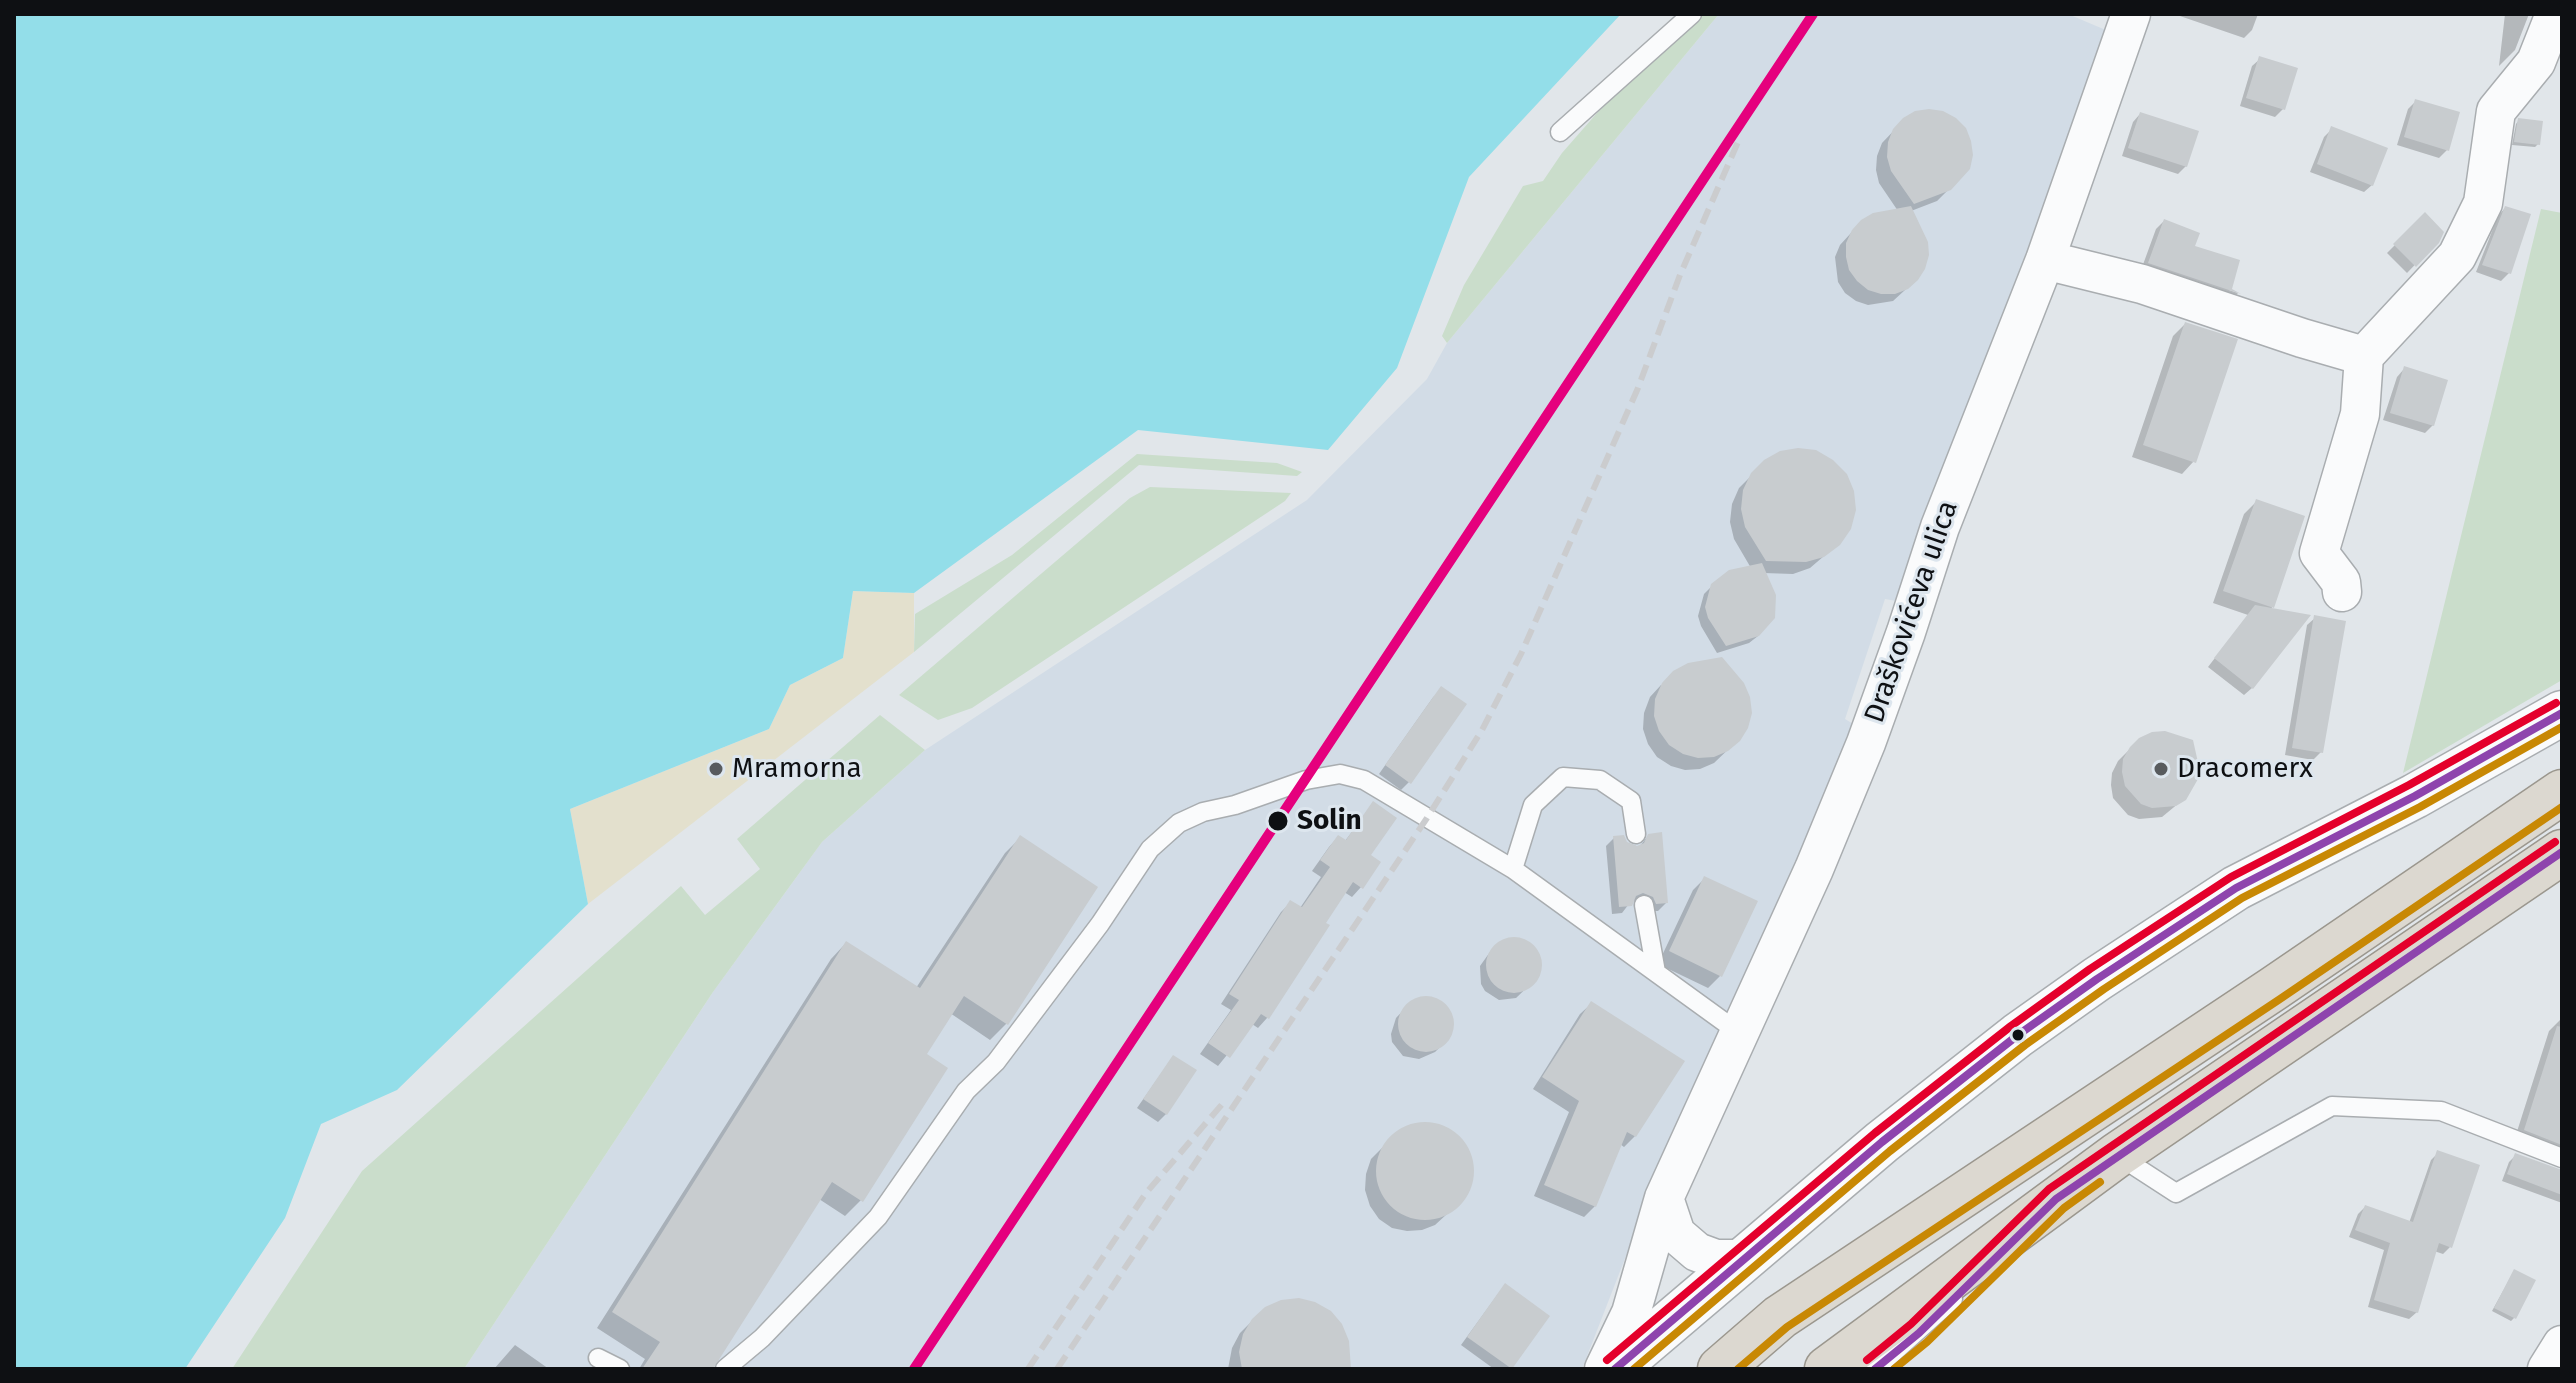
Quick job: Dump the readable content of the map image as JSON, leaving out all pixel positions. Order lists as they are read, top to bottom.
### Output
{
  "streets": {
    "street": ["Draškovićeva ulica"]
  },
  "places": ["Mramorna", "Dracomerx", "Solin"]
}
